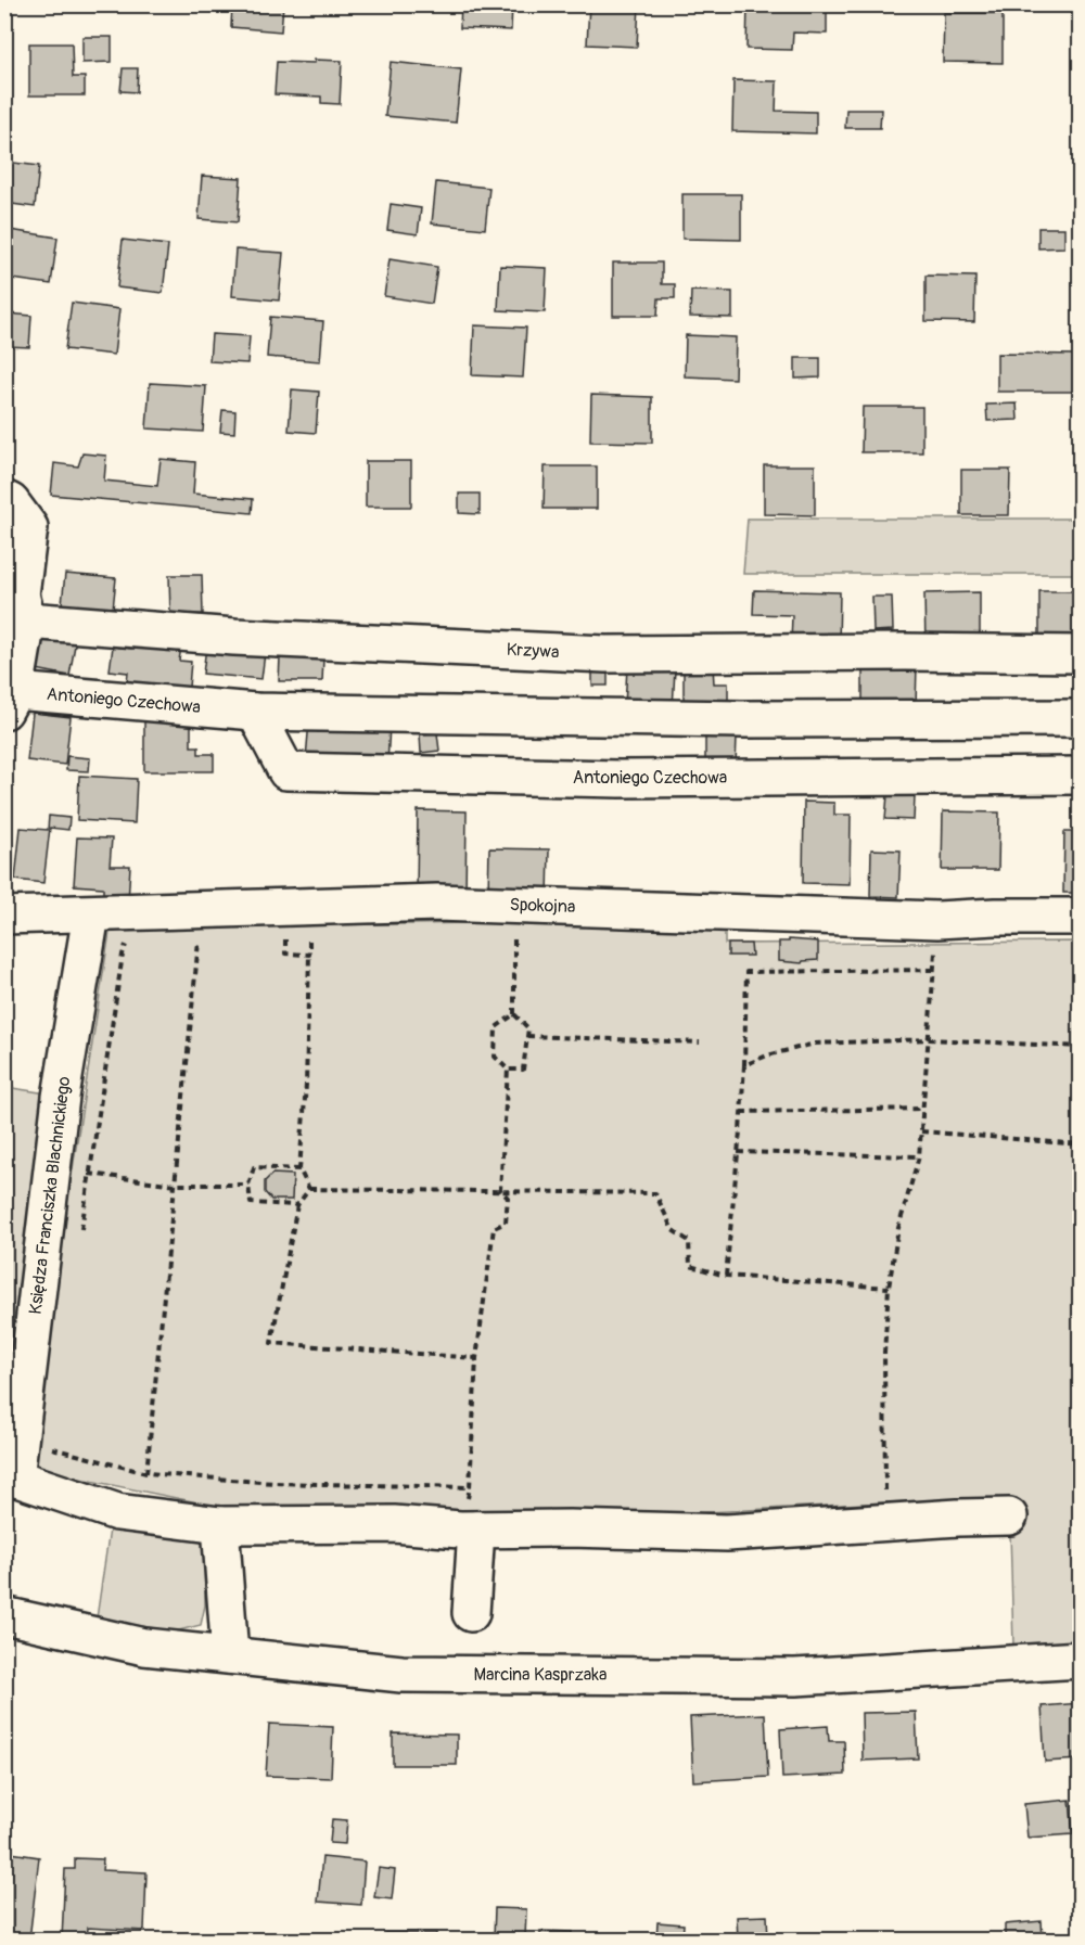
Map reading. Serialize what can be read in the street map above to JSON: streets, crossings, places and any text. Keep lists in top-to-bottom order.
{
  "streets": {
    "street": [
      "Krzywa",
      "Antoniego Czechowa",
      "Spokojna",
      "Księdza Franciszka Blachnickiego",
      "Marcina Kasprzaka"
    ]
  },
  "crossings": [
    ["Spokojna", "Księdza Franciszka Blachnickiego"]
  ]
}
